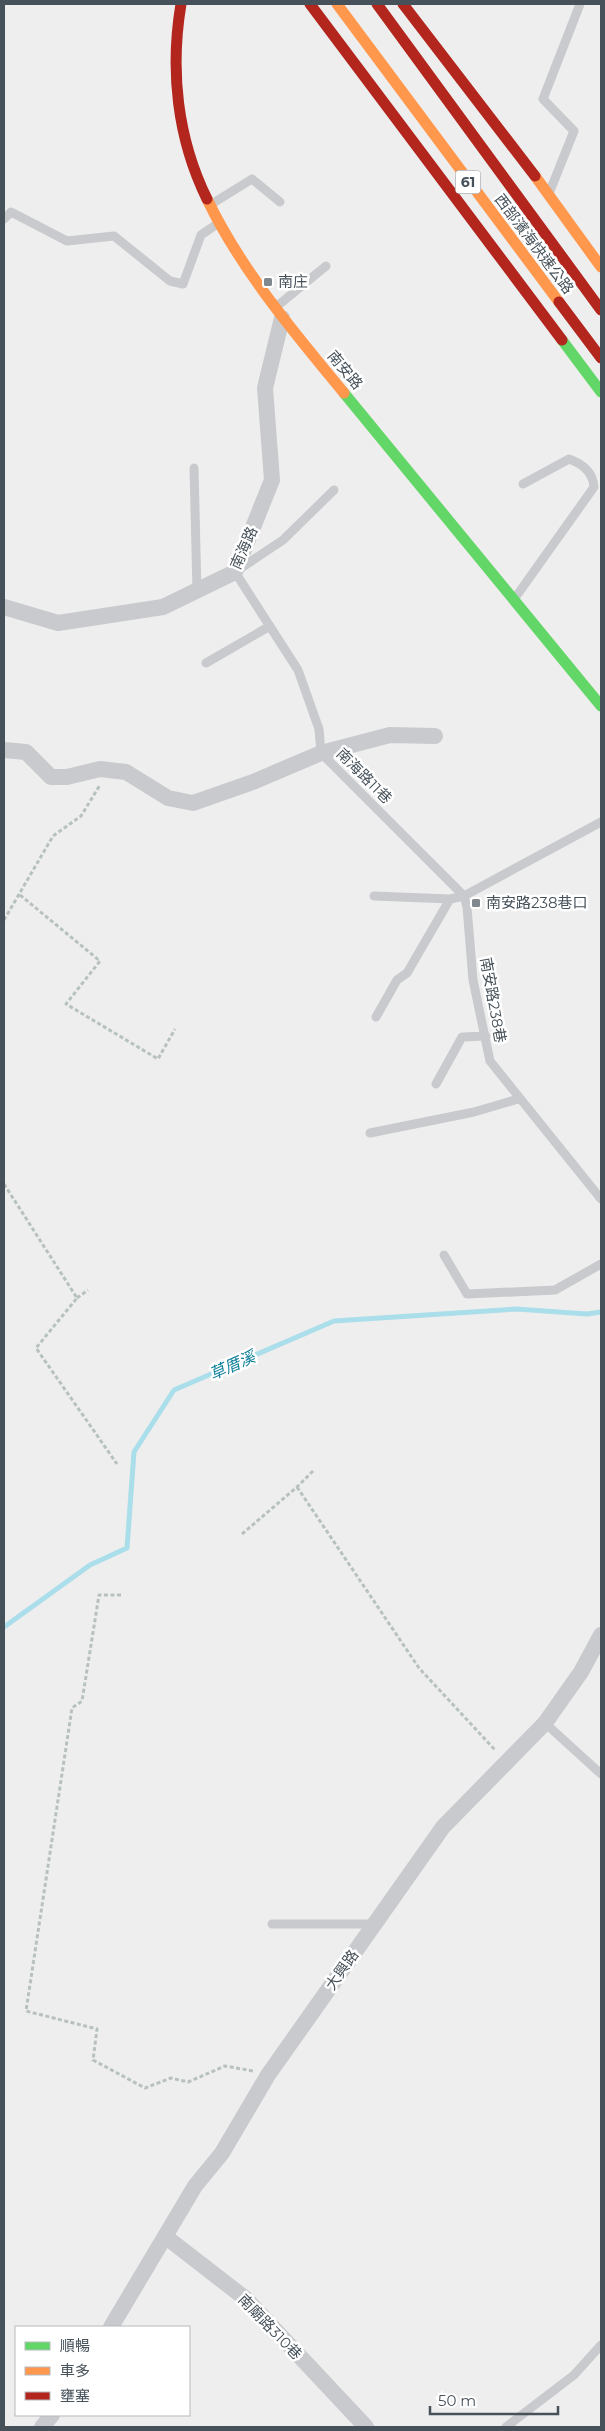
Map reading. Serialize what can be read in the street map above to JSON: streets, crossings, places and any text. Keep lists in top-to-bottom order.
{
  "streets": {
    "main road": ["61", "西部濱海快速公路", "南安路"],
    "street": ["南海路", "大興路", "南廟路310巷"],
    "lane": ["南海路11巷", "南安路238巷"]
  },
  "crossings": [
    ["南安路", "南海路"],
    ["南海路", "南海路11巷"],
    ["南海路11巷", "南安路238巷"],
    ["大興路", "南廟路310巷"]
  ],
  "water": ["草厝溪"],
  "places": {
    "transit": ["南庄", "南安路238巷口"]
  },
  "legend": ["順暢", "車多", "壅塞"],
  "scale_bar": "50 m"
}
